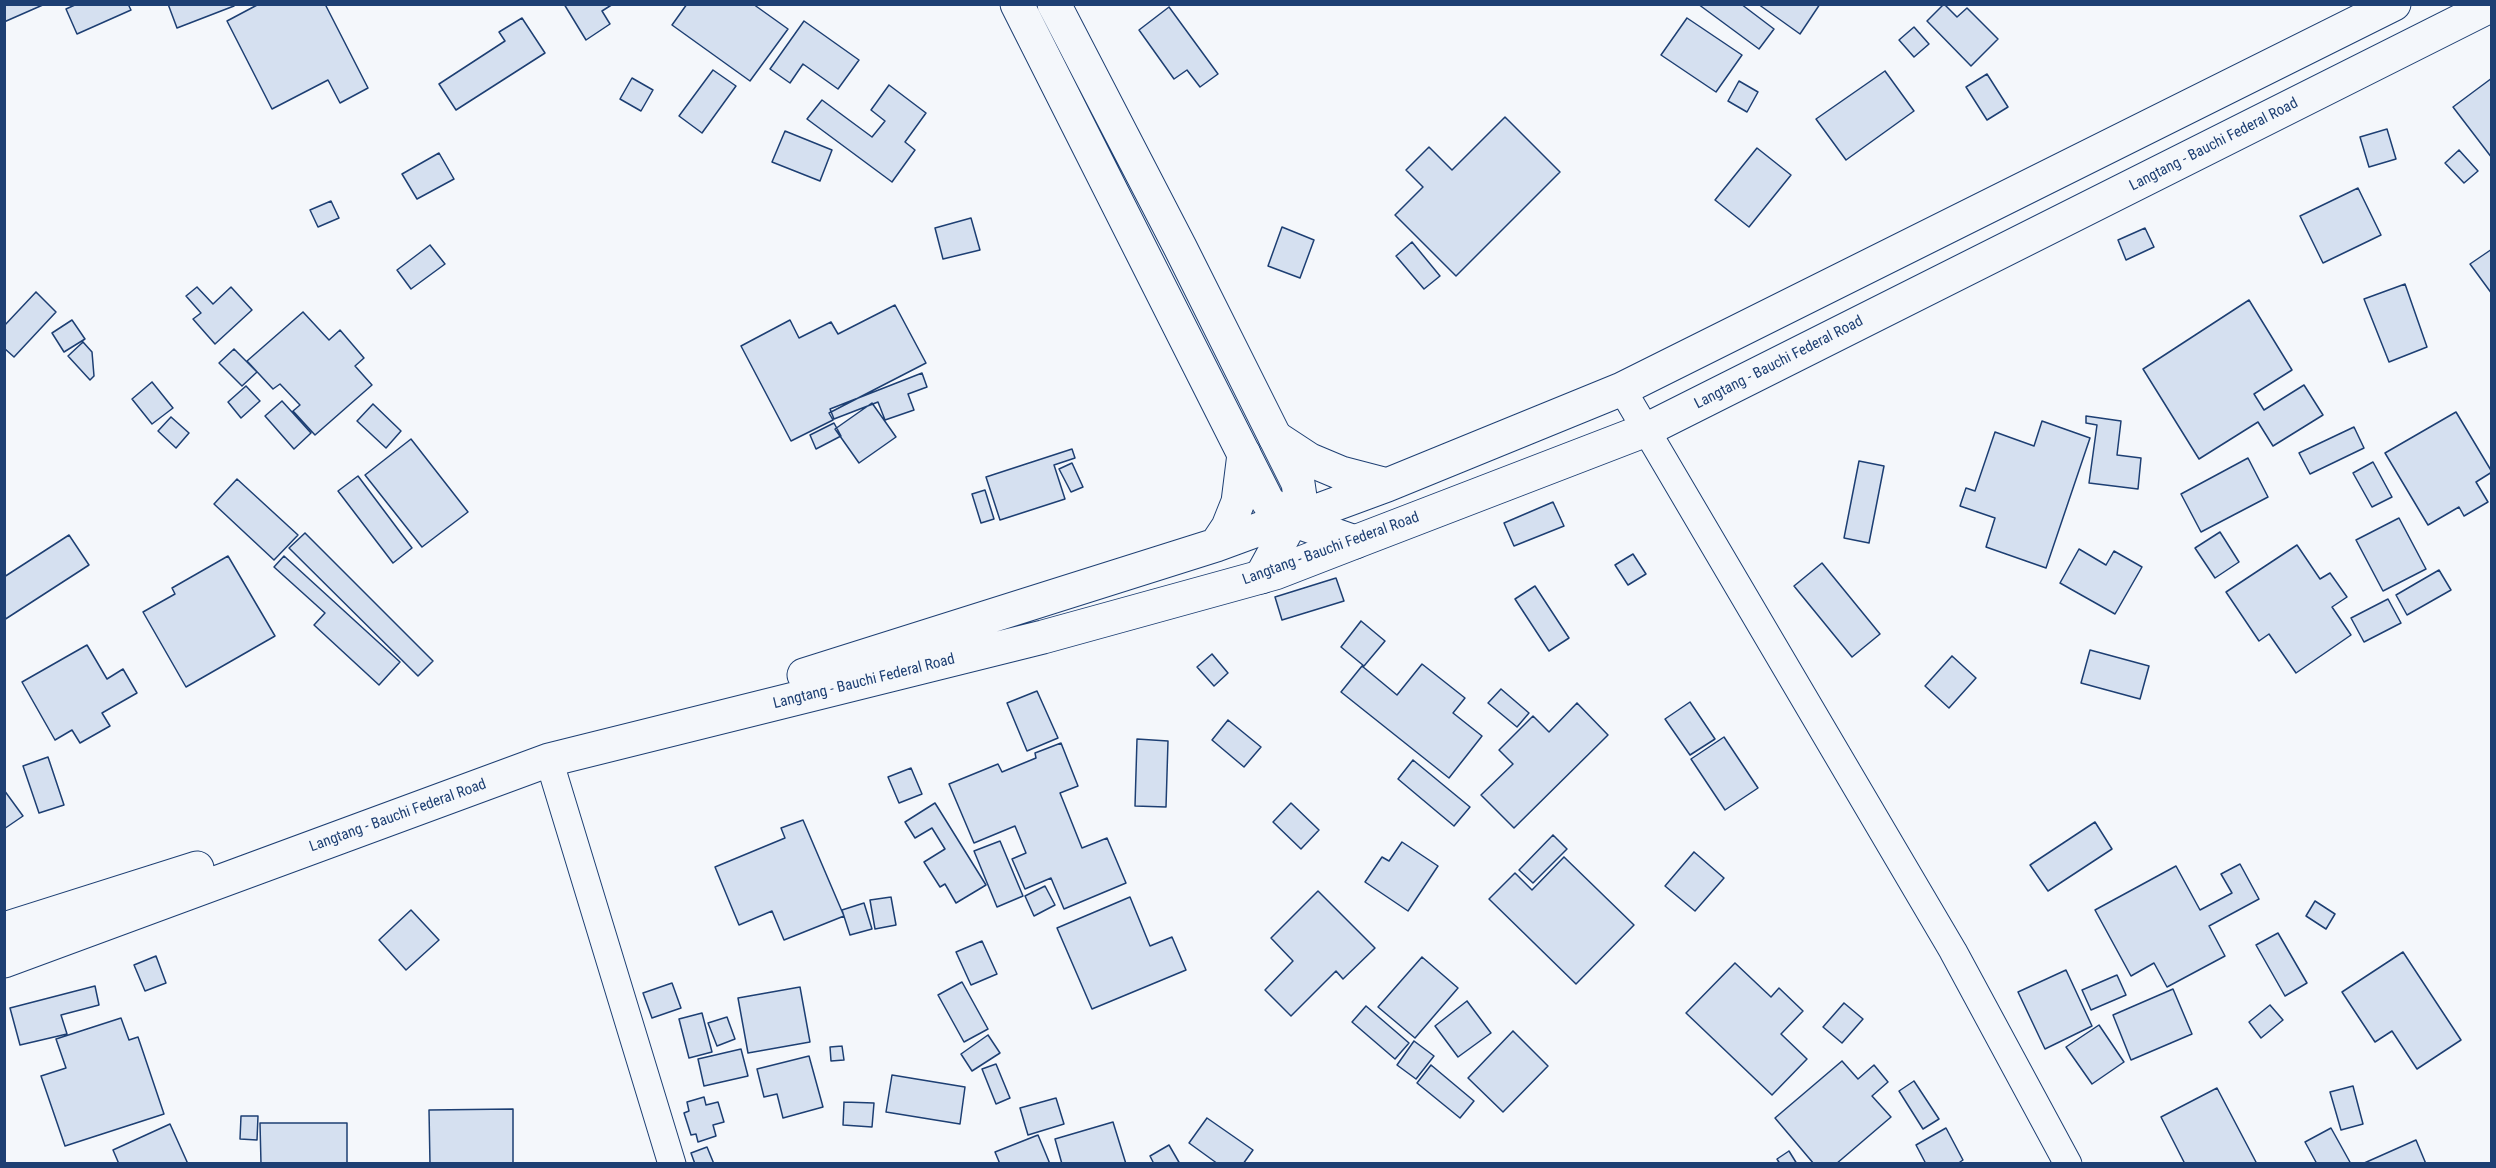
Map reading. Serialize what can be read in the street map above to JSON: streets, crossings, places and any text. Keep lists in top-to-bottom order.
{
  "streets": {
    "main road": ["Langtang - Bauchi Federal Road"]
  }
}
